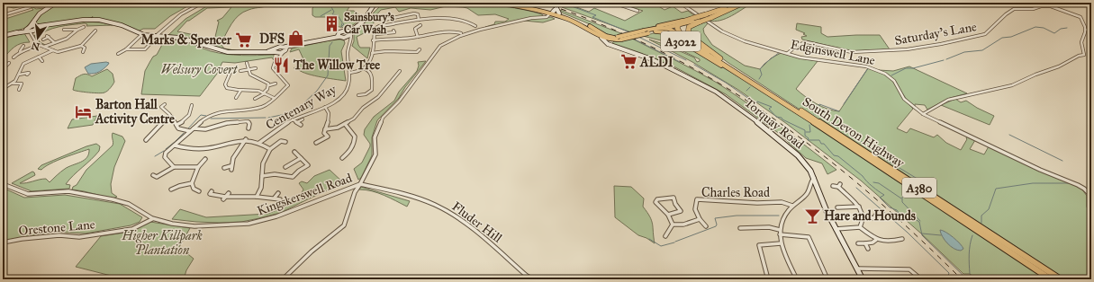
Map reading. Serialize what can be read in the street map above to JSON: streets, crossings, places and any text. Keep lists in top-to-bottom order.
{
  "streets": {
    "highway": ["South Devon Highway", "A380"],
    "main road": ["A3022"],
    "street": [
      "Saturday's Lane",
      "Edginswell Lane",
      "Centenary Way",
      "Torquay Road",
      "Charles Road",
      "Kingskerswell Road",
      "Fluder Hill",
      "Orestone Lane"
    ]
  },
  "crossings": [
    ["Saturday's Lane", "Edginswell Lane"],
    ["A3022", "Torquay Road"],
    ["A3022", "South Devon Highway"],
    ["A3022", "A380"],
    ["A3022", "Kingskerswell Road"],
    ["South Devon Highway", "A380"],
    ["Kingskerswell Road", "Fluder Hill"],
    ["Kingskerswell Road", "Orestone Lane"]
  ],
  "parks": ["Welsury Covert", "Higher Killpark Plantation"],
  "places": {
    "building": ["Sainsbury's Car Wash"],
    "shop": ["DFS"],
    "supermarket": ["Marks & Spencer", "ALDI"],
    "restaurant": ["The Willow Tree"],
    "hotel": ["Barton Hall Activity Centre"],
    "bar": ["Hare and Hounds"]
  },
  "north": "bottom"
}
